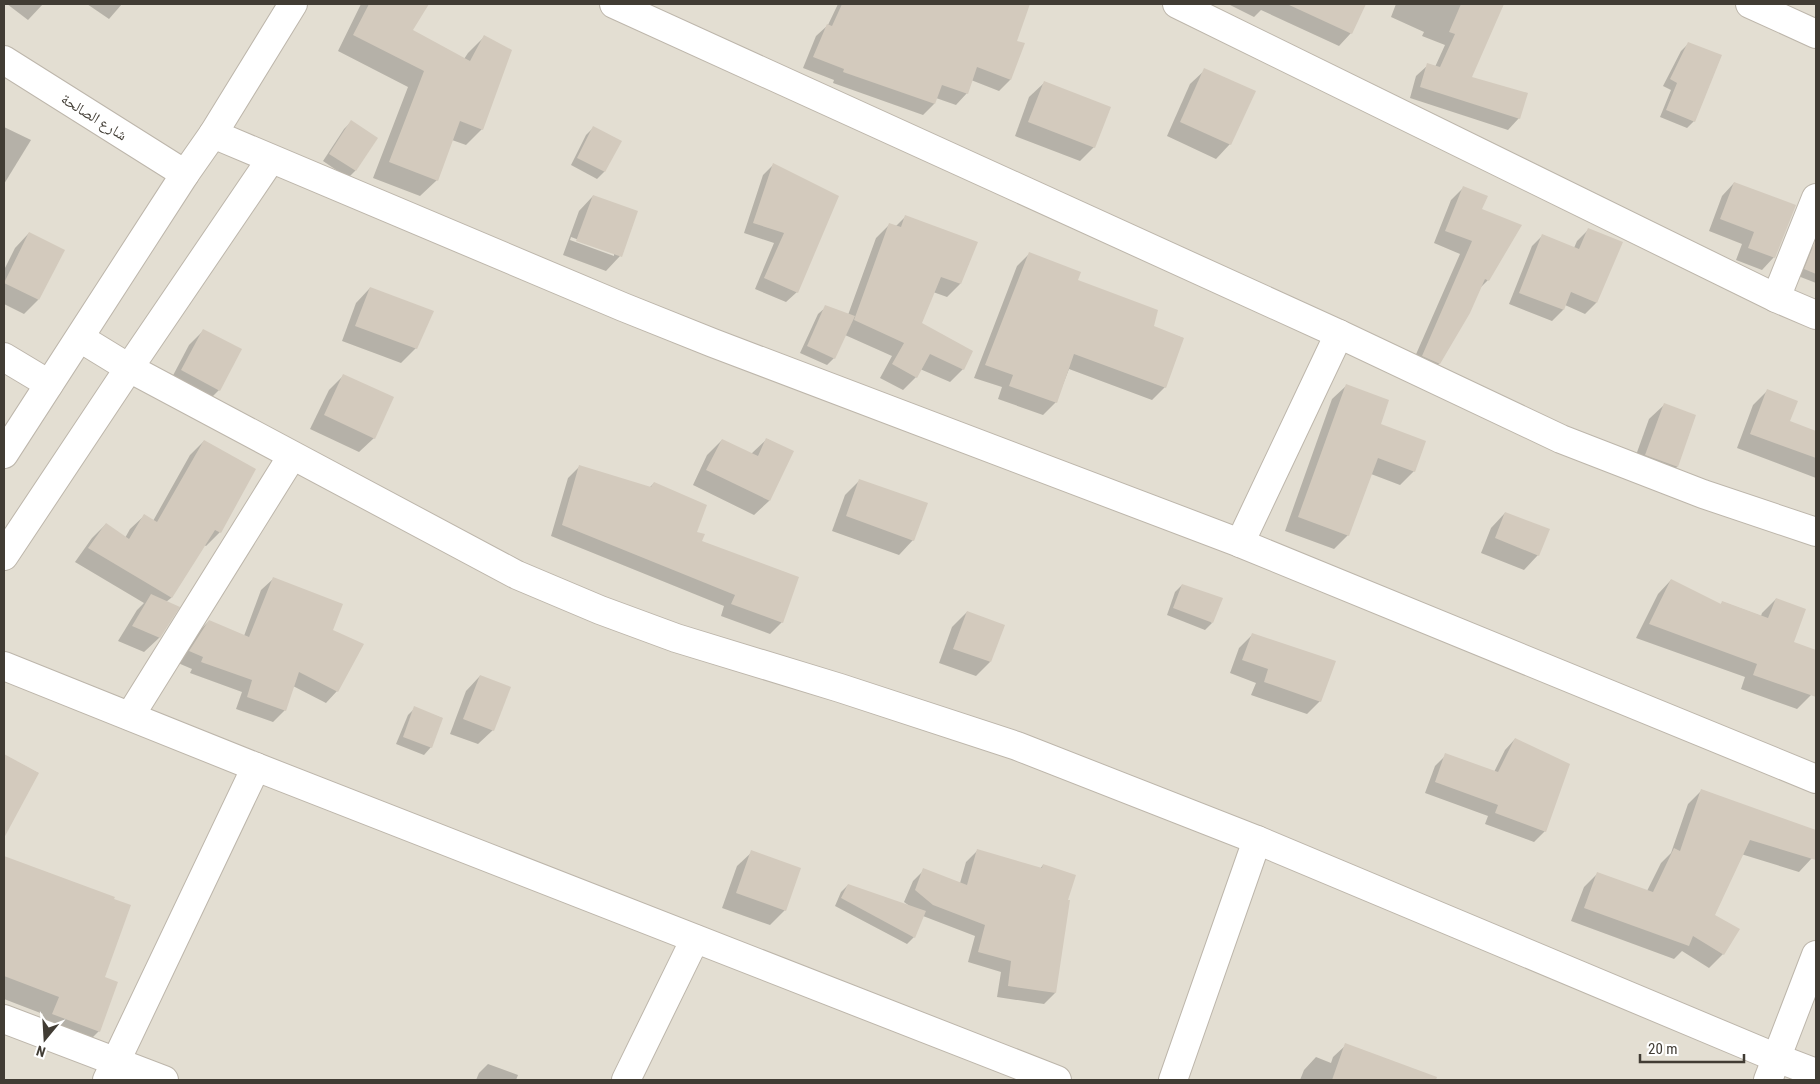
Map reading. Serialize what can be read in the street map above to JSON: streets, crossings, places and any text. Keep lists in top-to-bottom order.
{
  "streets": {
    "street": ["شارع الصالحة"]
  },
  "scale_bar": "20 m",
  "north": "bottom"
}
